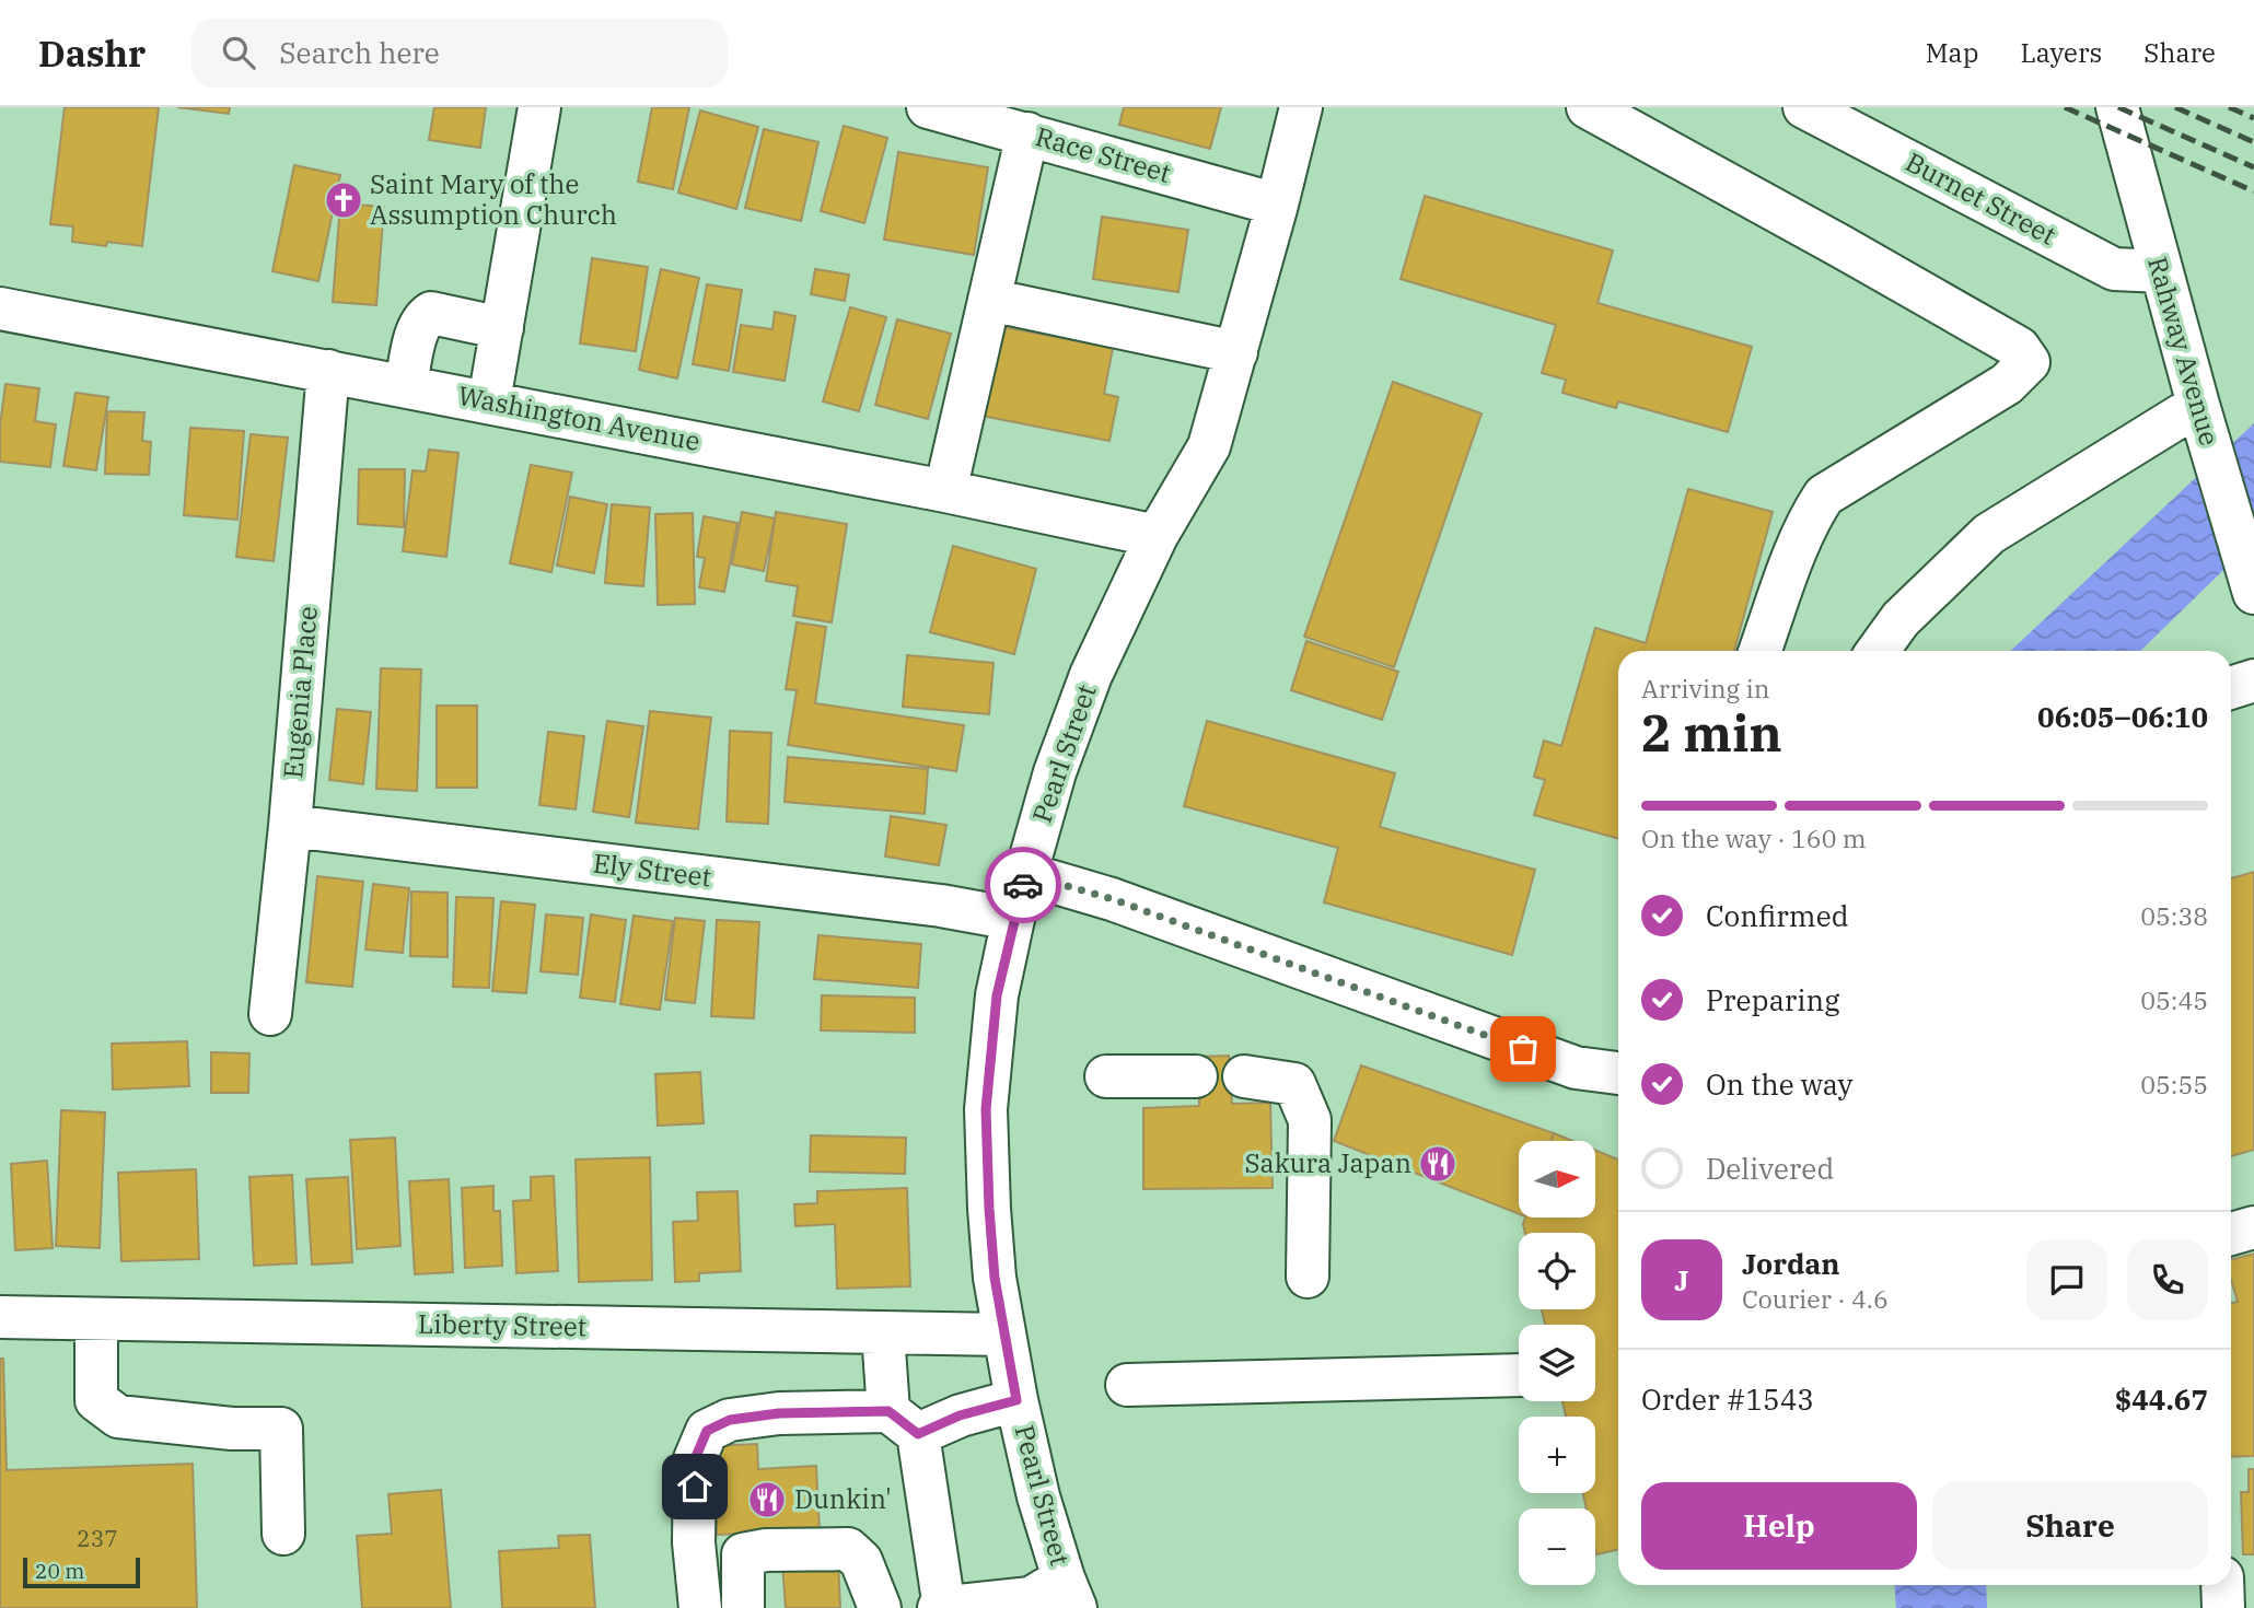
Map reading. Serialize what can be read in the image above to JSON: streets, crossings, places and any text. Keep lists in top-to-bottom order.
{
  "streets": {
    "street": [
      "Race Street",
      "Burnet Street",
      "Rahway Avenue",
      "Washington Avenue",
      "Eugenia Place",
      "Pearl Street",
      "Ely Street",
      "Liberty Street"
    ]
  },
  "crossings": [
    ["Race Street", "Pearl Street"],
    ["Burnet Street", "Rahway Avenue"],
    ["Washington Avenue", "Eugenia Place"],
    ["Washington Avenue", "Pearl Street"],
    ["Eugenia Place", "Ely Street"],
    ["Pearl Street", "Ely Street"],
    ["Pearl Street", "Liberty Street"]
  ],
  "places": {
    "church": ["Saint Mary of the Assumption Church"],
    "restaurant": ["Sakura Japan", "Dunkin'"]
  },
  "house_numbers": ["237"],
  "scale_bar": "20 m",
  "north": "right",
  "page": {
    "header": "Dashr",
    "search": "Search here",
    "nav": ["Map", "Layers", "Share"],
    "heading": ["2 min", "Arriving in", "06:05–06:10"],
    "panel": [
      "Jordan",
      "Courier · 4.6",
      "Order #1543",
      "$44.67"
    ],
    "bar": "On the way · 160 m",
    "list": [
      ["Confirmed", "05:38"],
      ["Preparing", "05:45"],
      ["On the way", "05:55"],
      "Delivered"
    ],
    "map_buttons": ["+", "−"],
    "round": "J",
    "buttons": ["Help", "Share"],
    "scale": "20 m"
  }
}
